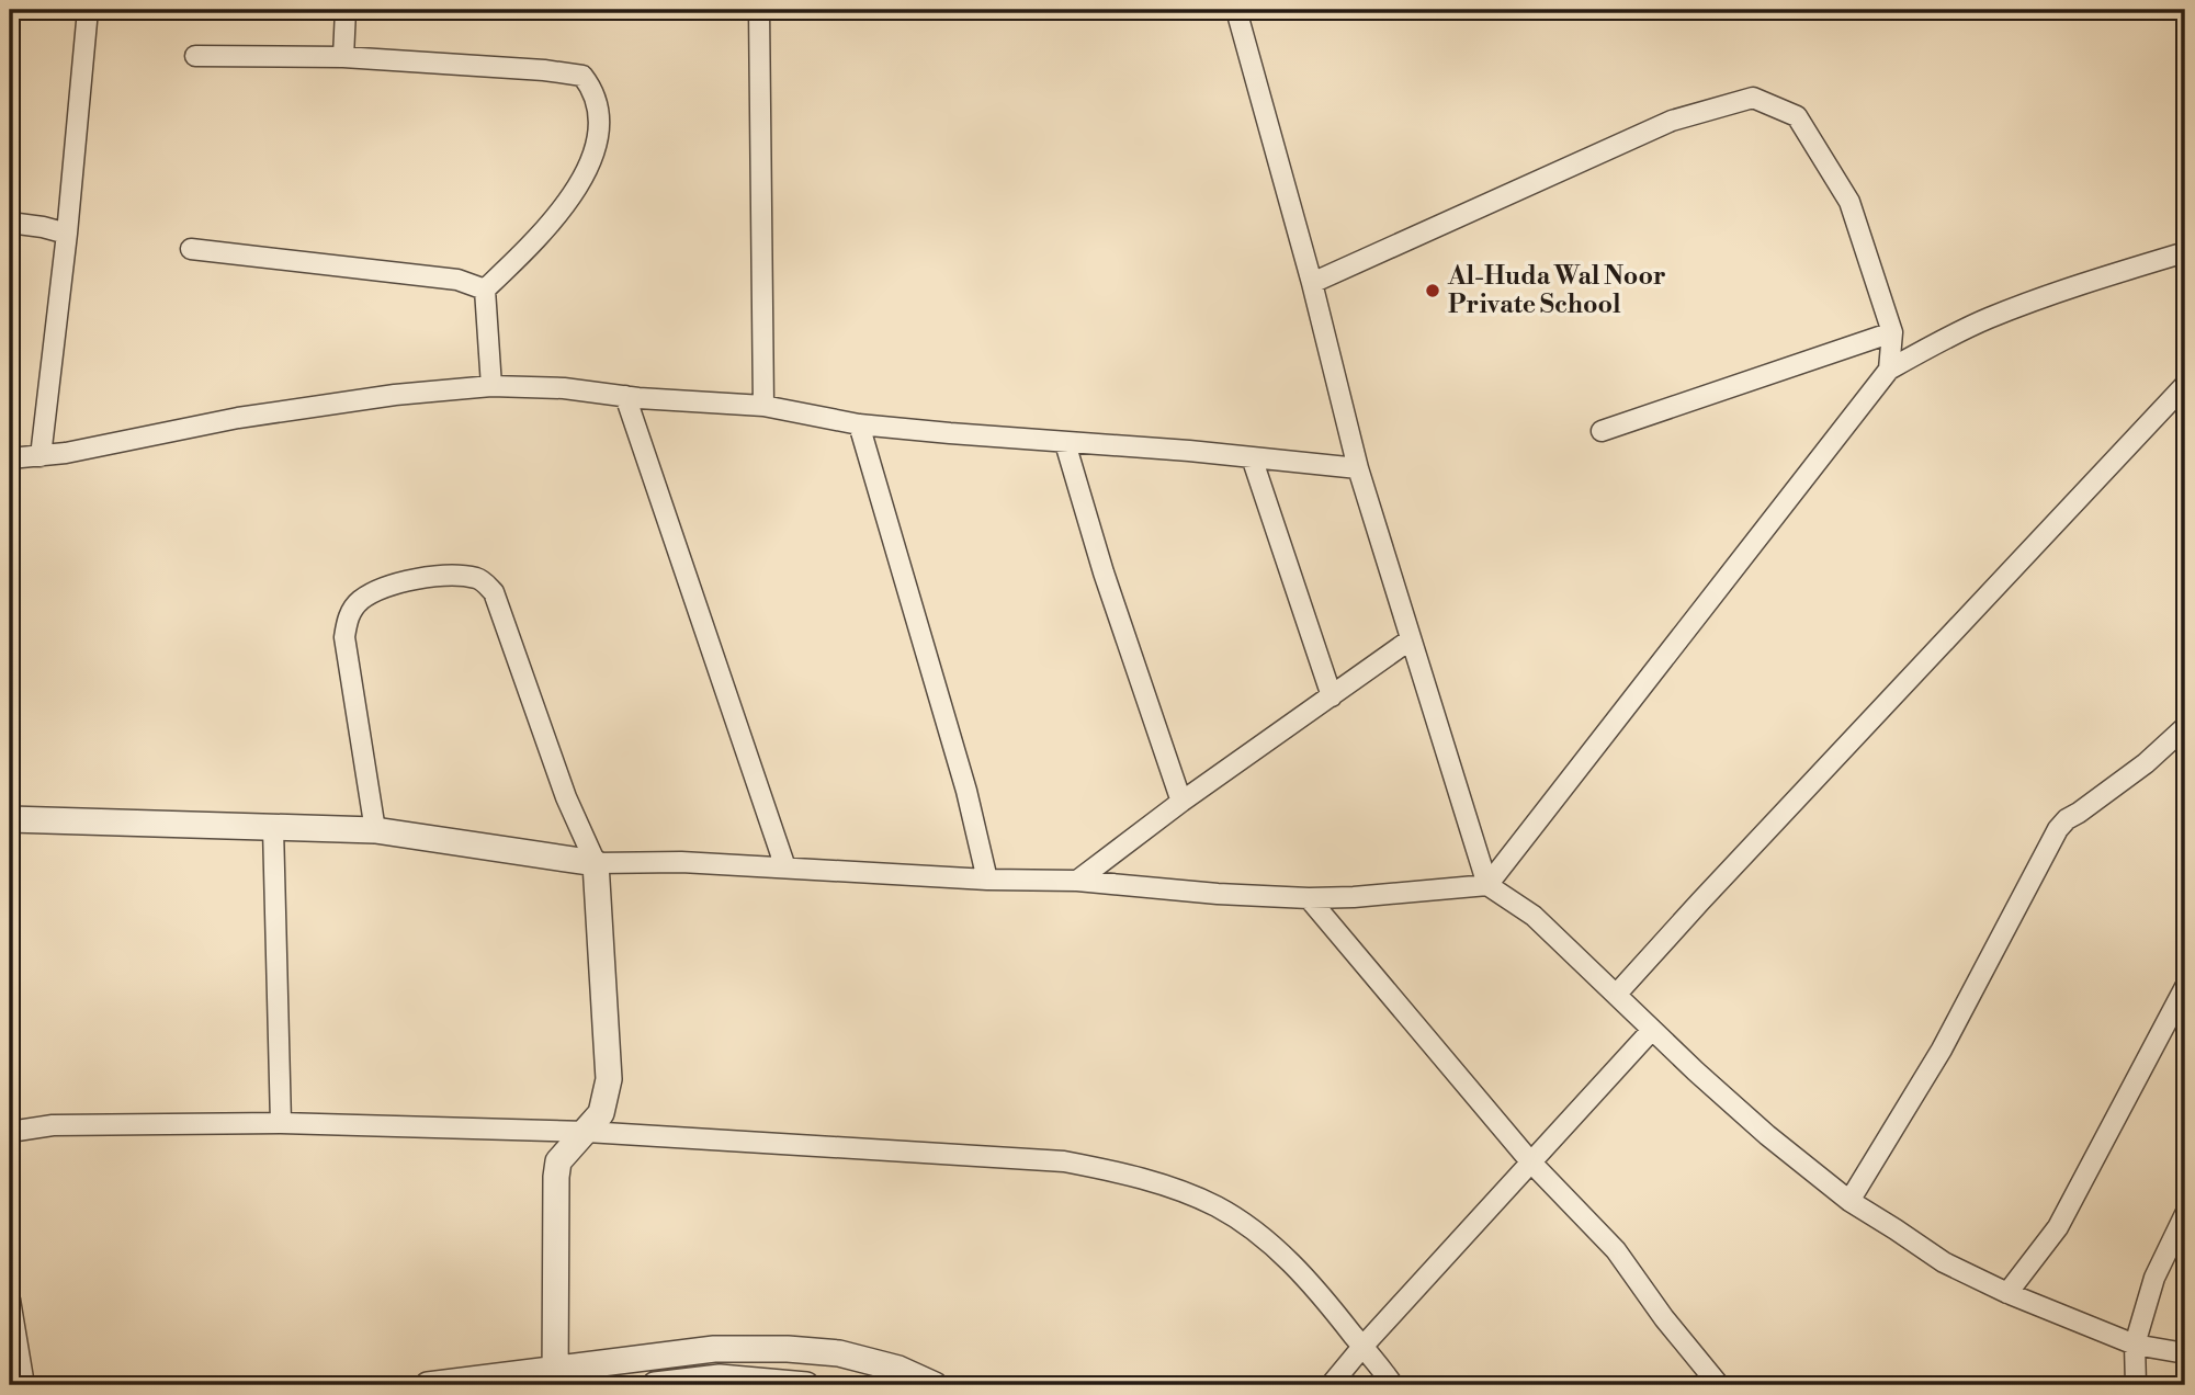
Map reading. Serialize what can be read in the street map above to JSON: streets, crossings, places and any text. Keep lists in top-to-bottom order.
{
  "places": ["Al-Huda Wal Noor Private School"]
}
